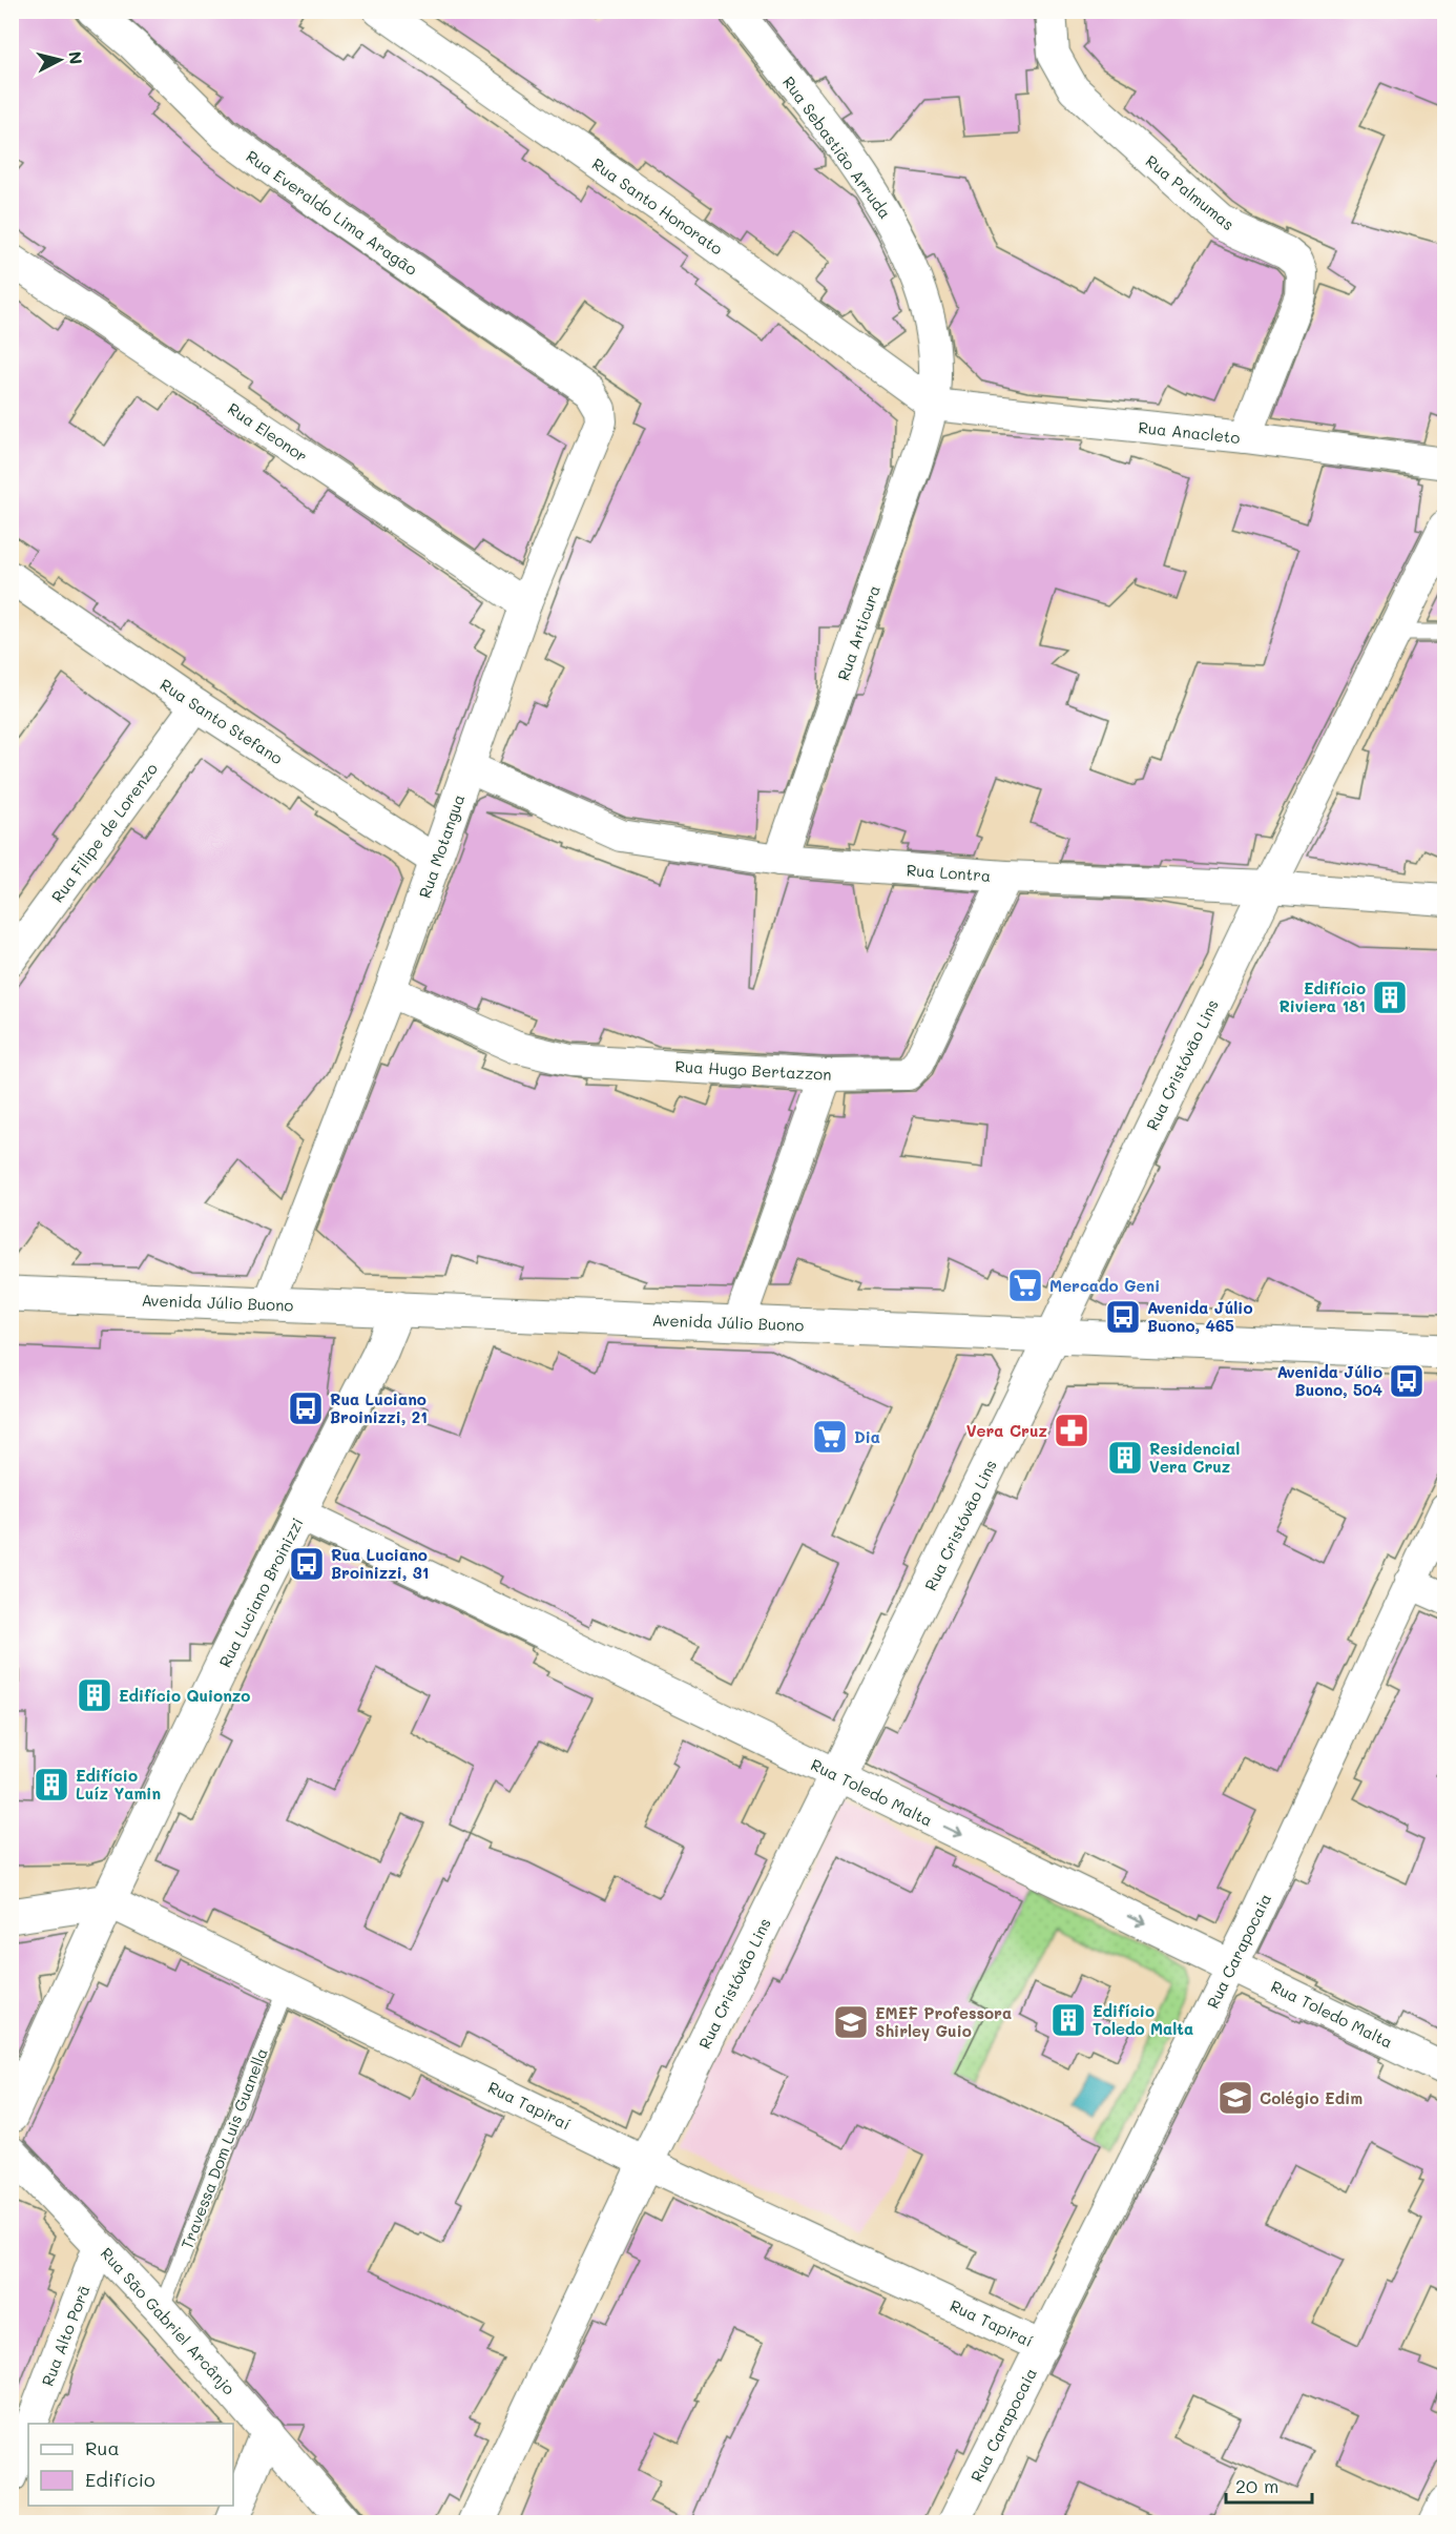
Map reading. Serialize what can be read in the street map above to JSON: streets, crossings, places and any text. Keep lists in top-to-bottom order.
{
  "streets": {
    "street": [
      "Rua Sebastião Arruda",
      "Rua Palmumas",
      "Rua Santo Honorato",
      "Rua Everaldo Lima Aragão",
      "Rua Eleonor",
      "Rua Anacleto",
      "Rua Articura",
      "Rua Santo Stefano",
      "Rua Filipe de Lorenzo",
      "Rua Motangua",
      "Rua Lontra",
      "Rua Cristóvão Lins",
      "Rua Hugo Bertazzon",
      "Avenida Júlio Buono",
      "Rua Luciano Broinizzi",
      "Rua Toledo Malta",
      "Rua Carapocaia",
      "Rua Tapiraí",
      "Rua São Gabriel Arcânjo",
      "Rua Alto Porã"
    ],
    "lane": ["Travessa Dom Luis Guanella"]
  },
  "crossings": [
    ["Rua Sebastião Arruda", "Rua Santo Honorato"],
    ["Rua Sebastião Arruda", "Rua Anacleto"],
    ["Rua Sebastião Arruda", "Rua Articura"],
    ["Rua Palmumas", "Rua Anacleto"],
    ["Rua Santo Honorato", "Rua Anacleto"],
    ["Rua Santo Honorato", "Rua Articura"],
    ["Rua Everaldo Lima Aragão", "Rua Motangua"],
    ["Rua Eleonor", "Rua Motangua"],
    ["Rua Anacleto", "Rua Articura"],
    ["Rua Articura", "Rua Lontra"],
    ["Rua Santo Stefano", "Rua Filipe de Lorenzo"],
    ["Rua Santo Stefano", "Rua Motangua"],
    ["Rua Motangua", "Rua Lontra"],
    ["Rua Motangua", "Rua Hugo Bertazzon"],
    ["Rua Motangua", "Avenida Júlio Buono"],
    ["Rua Lontra", "Rua Cristóvão Lins"],
    ["Rua Lontra", "Rua Hugo Bertazzon"],
    ["Rua Cristóvão Lins", "Avenida Júlio Buono"],
    ["Rua Cristóvão Lins", "Rua Toledo Malta"],
    ["Rua Cristóvão Lins", "Rua Tapiraí"],
    ["Avenida Júlio Buono", "Rua Luciano Broinizzi"],
    ["Rua Luciano Broinizzi", "Rua Toledo Malta"],
    ["Rua Luciano Broinizzi", "Rua Tapiraí"],
    ["Rua Toledo Malta", "Rua Carapocaia"],
    ["Rua Carapocaia", "Rua Tapiraí"],
    ["Rua Tapiraí", "Travessa Dom Luis Guanella"],
    ["Travessa Dom Luis Guanella", "Rua São Gabriel Arcânjo"],
    ["Rua São Gabriel Arcânjo", "Rua Alto Porã"]
  ],
  "places": {
    "building": [
      "Edifício Riviera 181",
      "Residencial Vera Cruz",
      "Edifício Quionzo",
      "Edifício Luíz Yamin",
      "Edifício Toledo Malta"
    ],
    "supermarket": ["Mercado Geni", "Dia"],
    "bus stop": [
      "Avenida Júlio Buono, 465",
      "Avenida Júlio Buono, 504",
      "Rua Luciano Broinizzi, 21",
      "Rua Luciano Broinizzi, 31"
    ],
    "pharmacy": ["Vera Cruz"],
    "school or university": ["EMEF Professora Shirley Guio", "Colégio Edim"]
  },
  "legend": ["Rua", "Edifício"],
  "scale_bar": "20 m",
  "north": "right"
}
